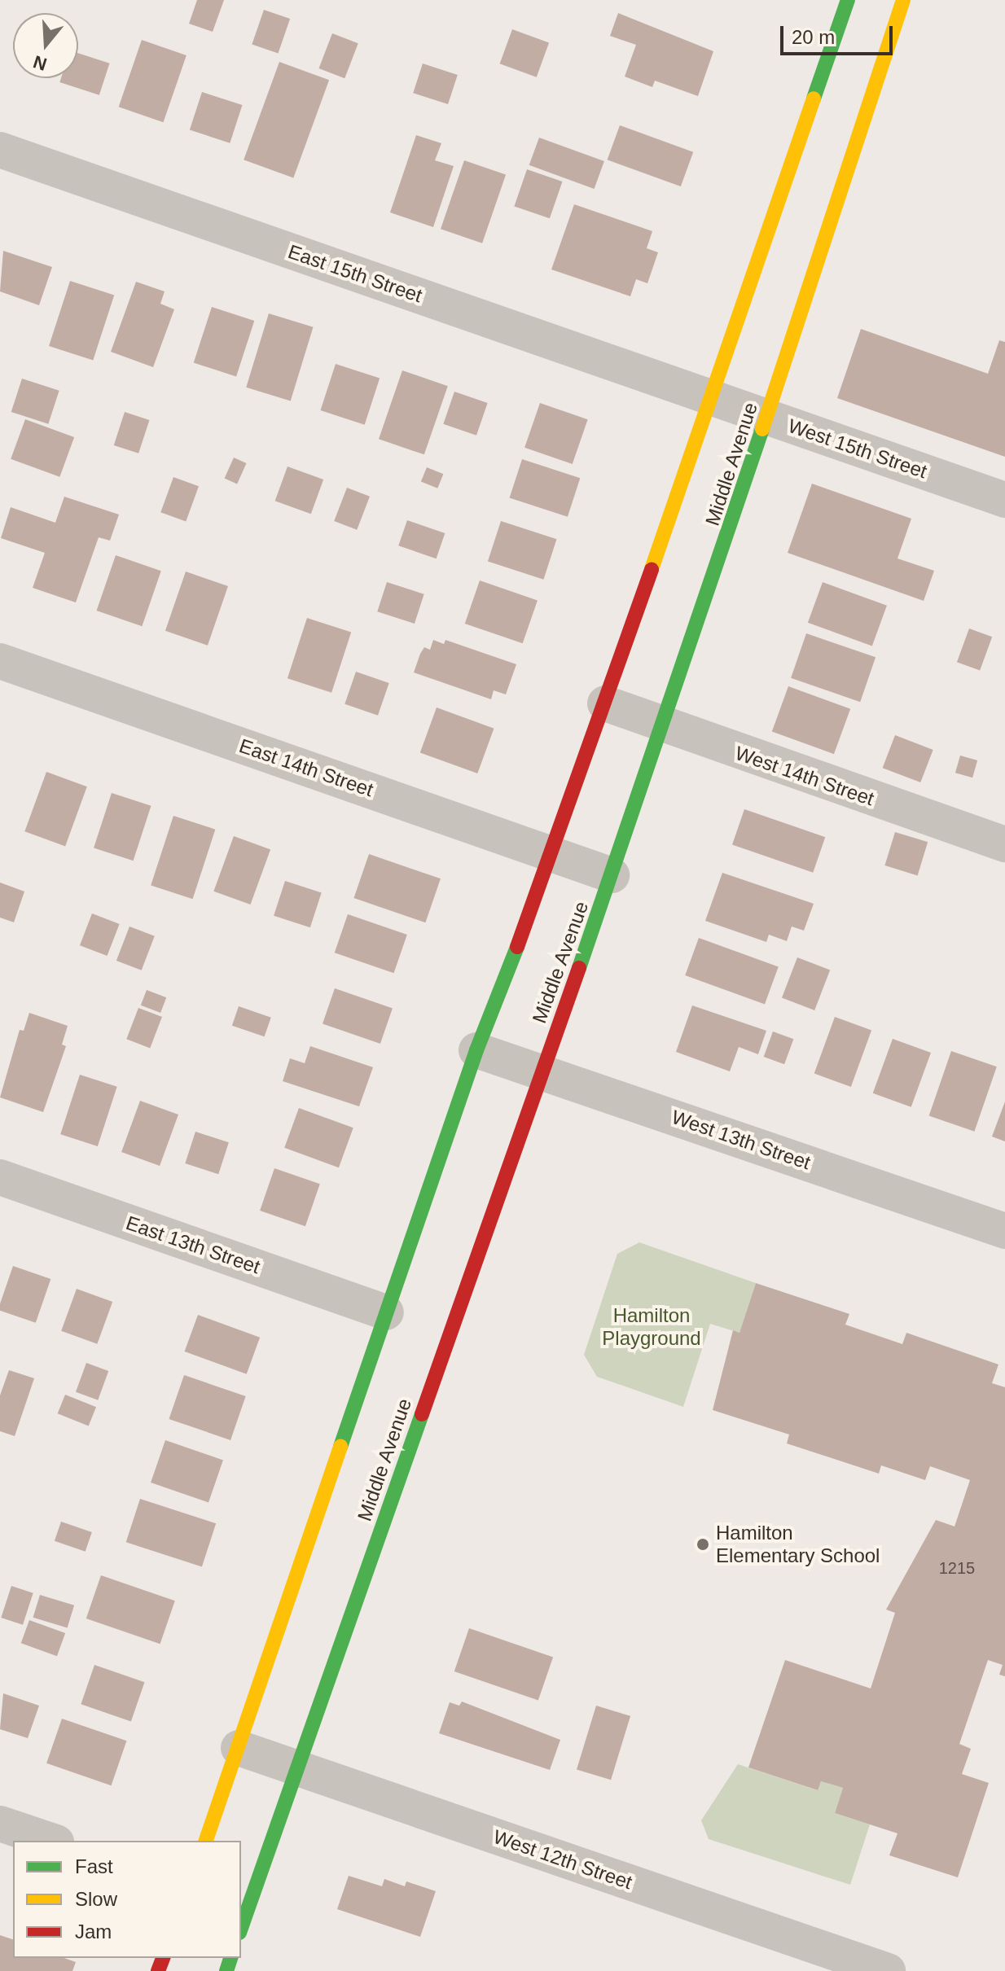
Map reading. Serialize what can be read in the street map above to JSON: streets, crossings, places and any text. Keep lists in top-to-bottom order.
{
  "streets": {
    "main road": ["Middle Avenue"],
    "street": [
      "East 15th Street",
      "West 15th Street",
      "East 14th Street",
      "West 14th Street",
      "West 13th Street",
      "East 13th Street",
      "West 12th Street"
    ]
  },
  "crossings": [
    ["East 15th Street", "West 15th Street"],
    ["East 15th Street", "Middle Avenue"],
    ["West 15th Street", "Middle Avenue"],
    ["Middle Avenue", "East 14th Street"],
    ["Middle Avenue", "West 14th Street"],
    ["Middle Avenue", "West 13th Street"],
    ["Middle Avenue", "East 13th Street"],
    ["Middle Avenue", "West 12th Street"]
  ],
  "parks": ["Hamilton Playground"],
  "places": ["Hamilton Elementary School"],
  "house_numbers": ["1215"],
  "legend": ["Fast", "Slow", "Jam"],
  "scale_bar": "20 m",
  "north": "bottom"
}
